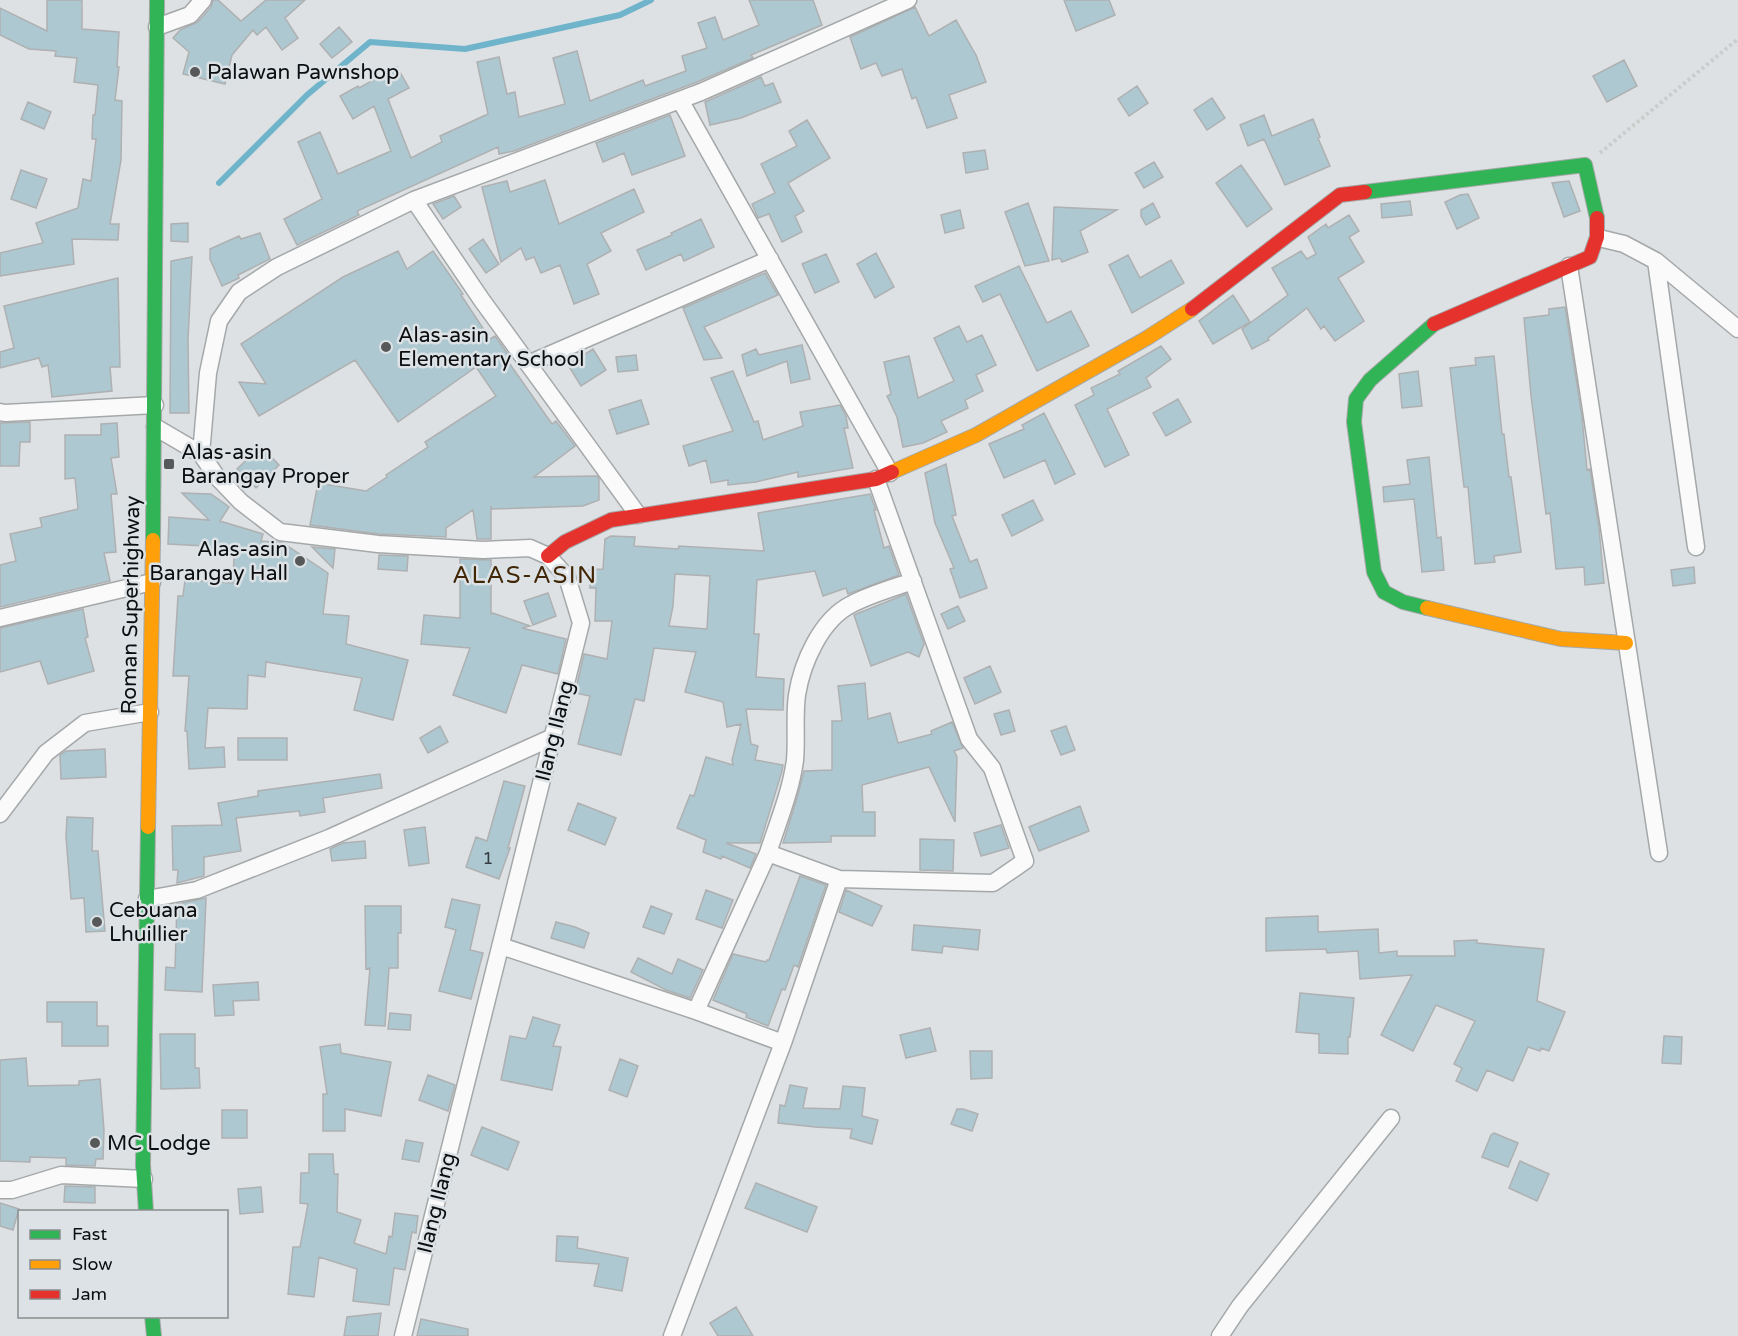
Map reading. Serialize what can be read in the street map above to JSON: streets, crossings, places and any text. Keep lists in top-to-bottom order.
{
  "streets": {
    "street": ["Roman Superhighway", "Ilang Ilang"]
  },
  "districts": ["ALAS-ASIN"],
  "places": {
    "other": [
      "Palawan Pawnshop",
      "Alas-asin Elementary School",
      "Alas-asin Barangay Hall",
      "Cebuana Lhuillier",
      "MC Lodge"
    ],
    "transit": ["Alas-asin Barangay Proper"]
  },
  "house_numbers": ["1"],
  "legend": ["Fast", "Slow", "Jam"]
}
